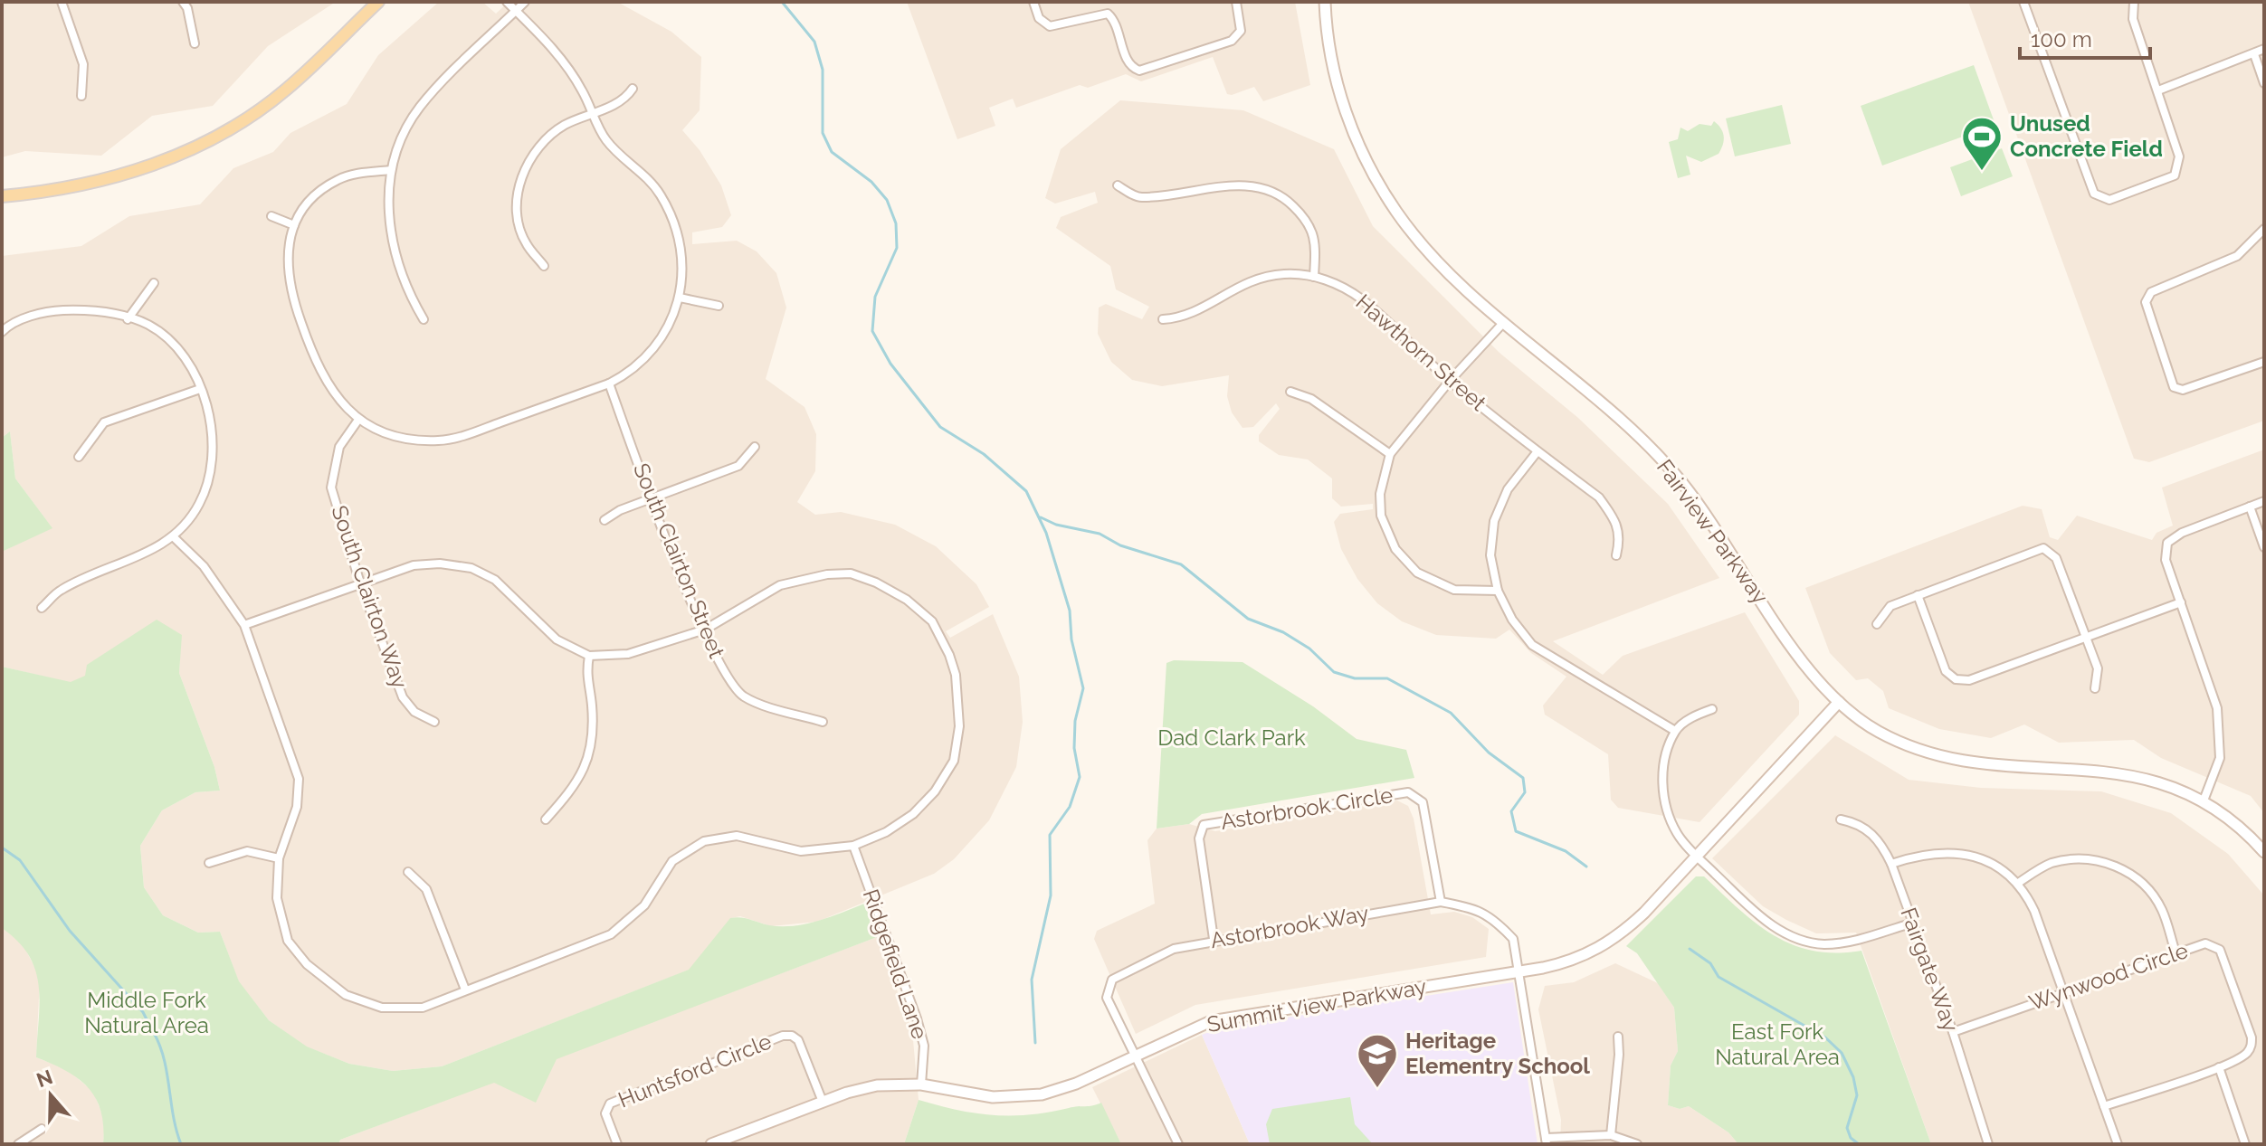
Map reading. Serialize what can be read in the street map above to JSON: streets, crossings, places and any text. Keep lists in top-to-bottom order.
{
  "streets": {
    "main road": ["Fairview Parkway", "Summit View Parkway"],
    "street": [
      "Hawthorn Street",
      "South Clairton Street",
      "South Clairton Way",
      "Astorbrook Circle",
      "Astorbrook Way",
      "Ridgefield Lane",
      "Fairgate Way",
      "Wynwood Circle",
      "Huntsford Circle"
    ]
  },
  "crossings": [
    ["Fairview Parkway", "Summit View Parkway"],
    ["Astorbrook Circle", "Astorbrook Way"],
    ["Astorbrook Way", "Summit View Parkway"],
    ["Ridgefield Lane", "Summit View Parkway"],
    ["Fairgate Way", "Wynwood Circle"],
    ["Summit View Parkway", "Huntsford Circle"]
  ],
  "parks": ["Dad Clark Park", "Middle Fork Natural Area", "East Fork Natural Area"],
  "places": {
    "sports": ["Unused Concrete Field"],
    "school or university": ["Heritage Elementry School"]
  },
  "scale_bar": "100 m",
  "north": "top"
}
